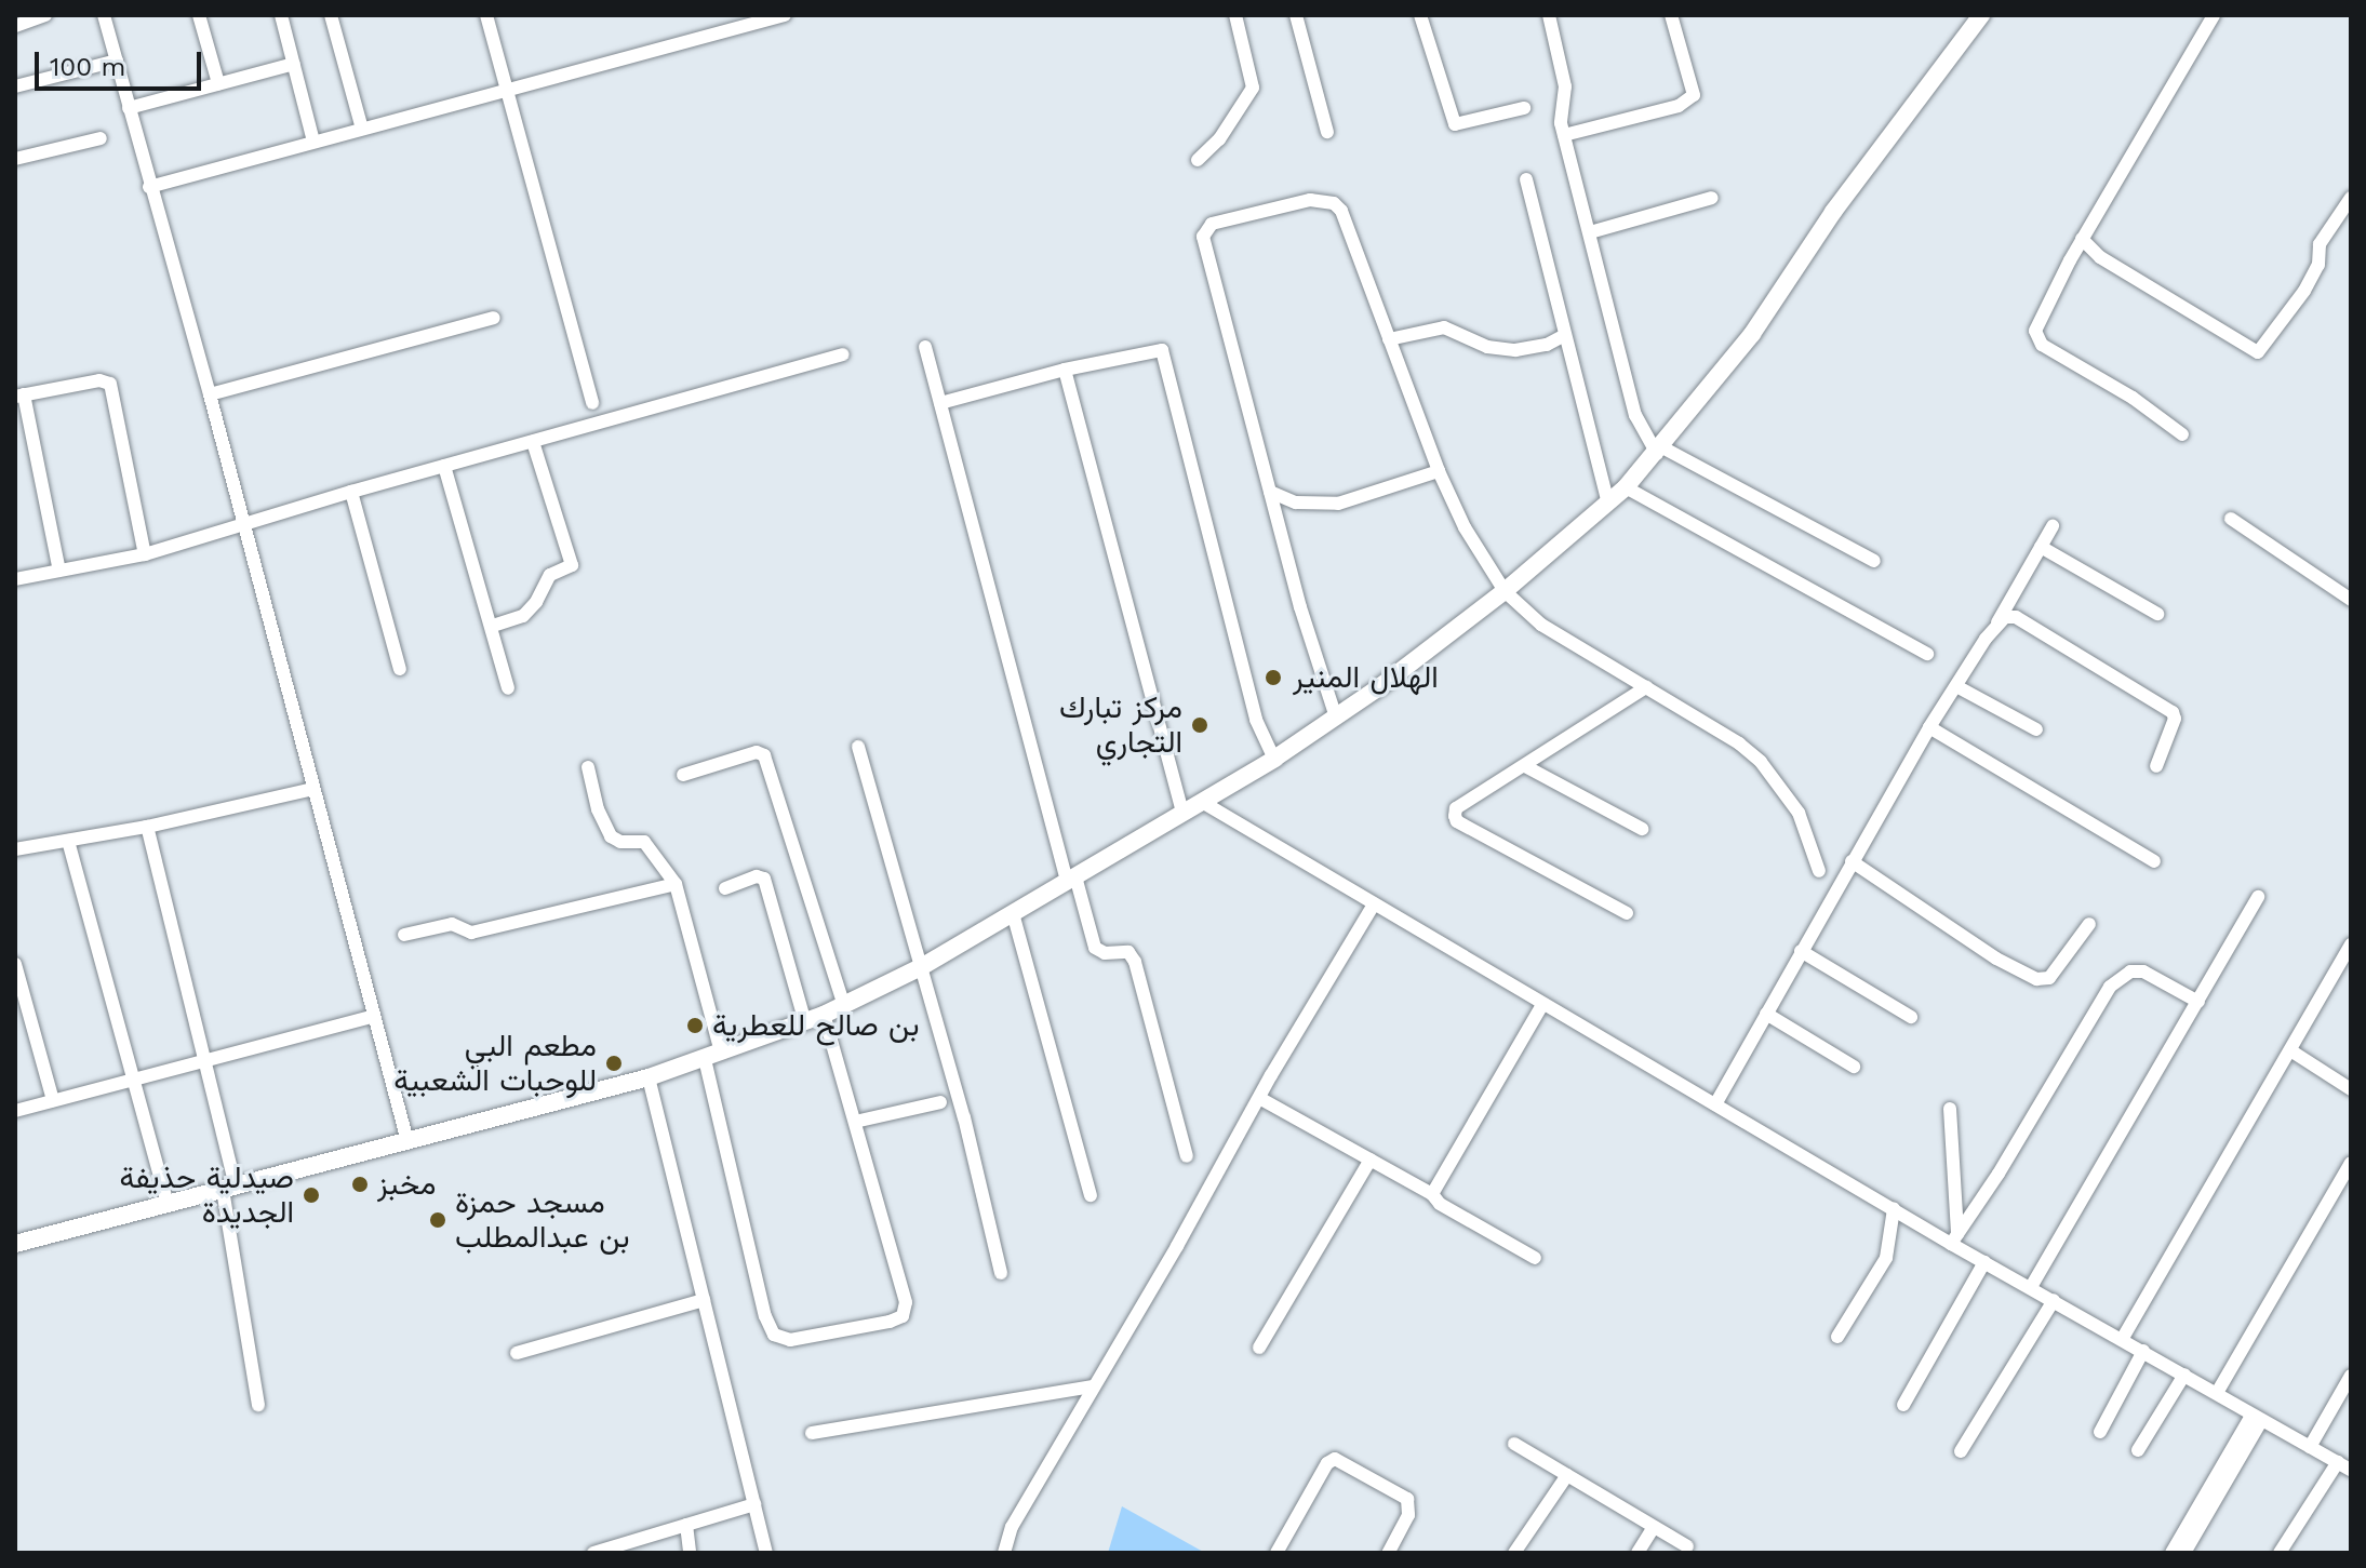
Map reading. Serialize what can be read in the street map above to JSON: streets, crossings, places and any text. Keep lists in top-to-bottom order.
{
  "places": [
    "الهلال المنير",
    "مركز تبارك التجاري",
    "بن صالح للعطرية",
    "مطعم البي للوحبات الشعبية",
    "مخبز",
    "صيدلية حذيفة الجديدة",
    "مسجد حمزة بن عبدالمطلب"
  ],
  "scale_bar": "100 m"
}
